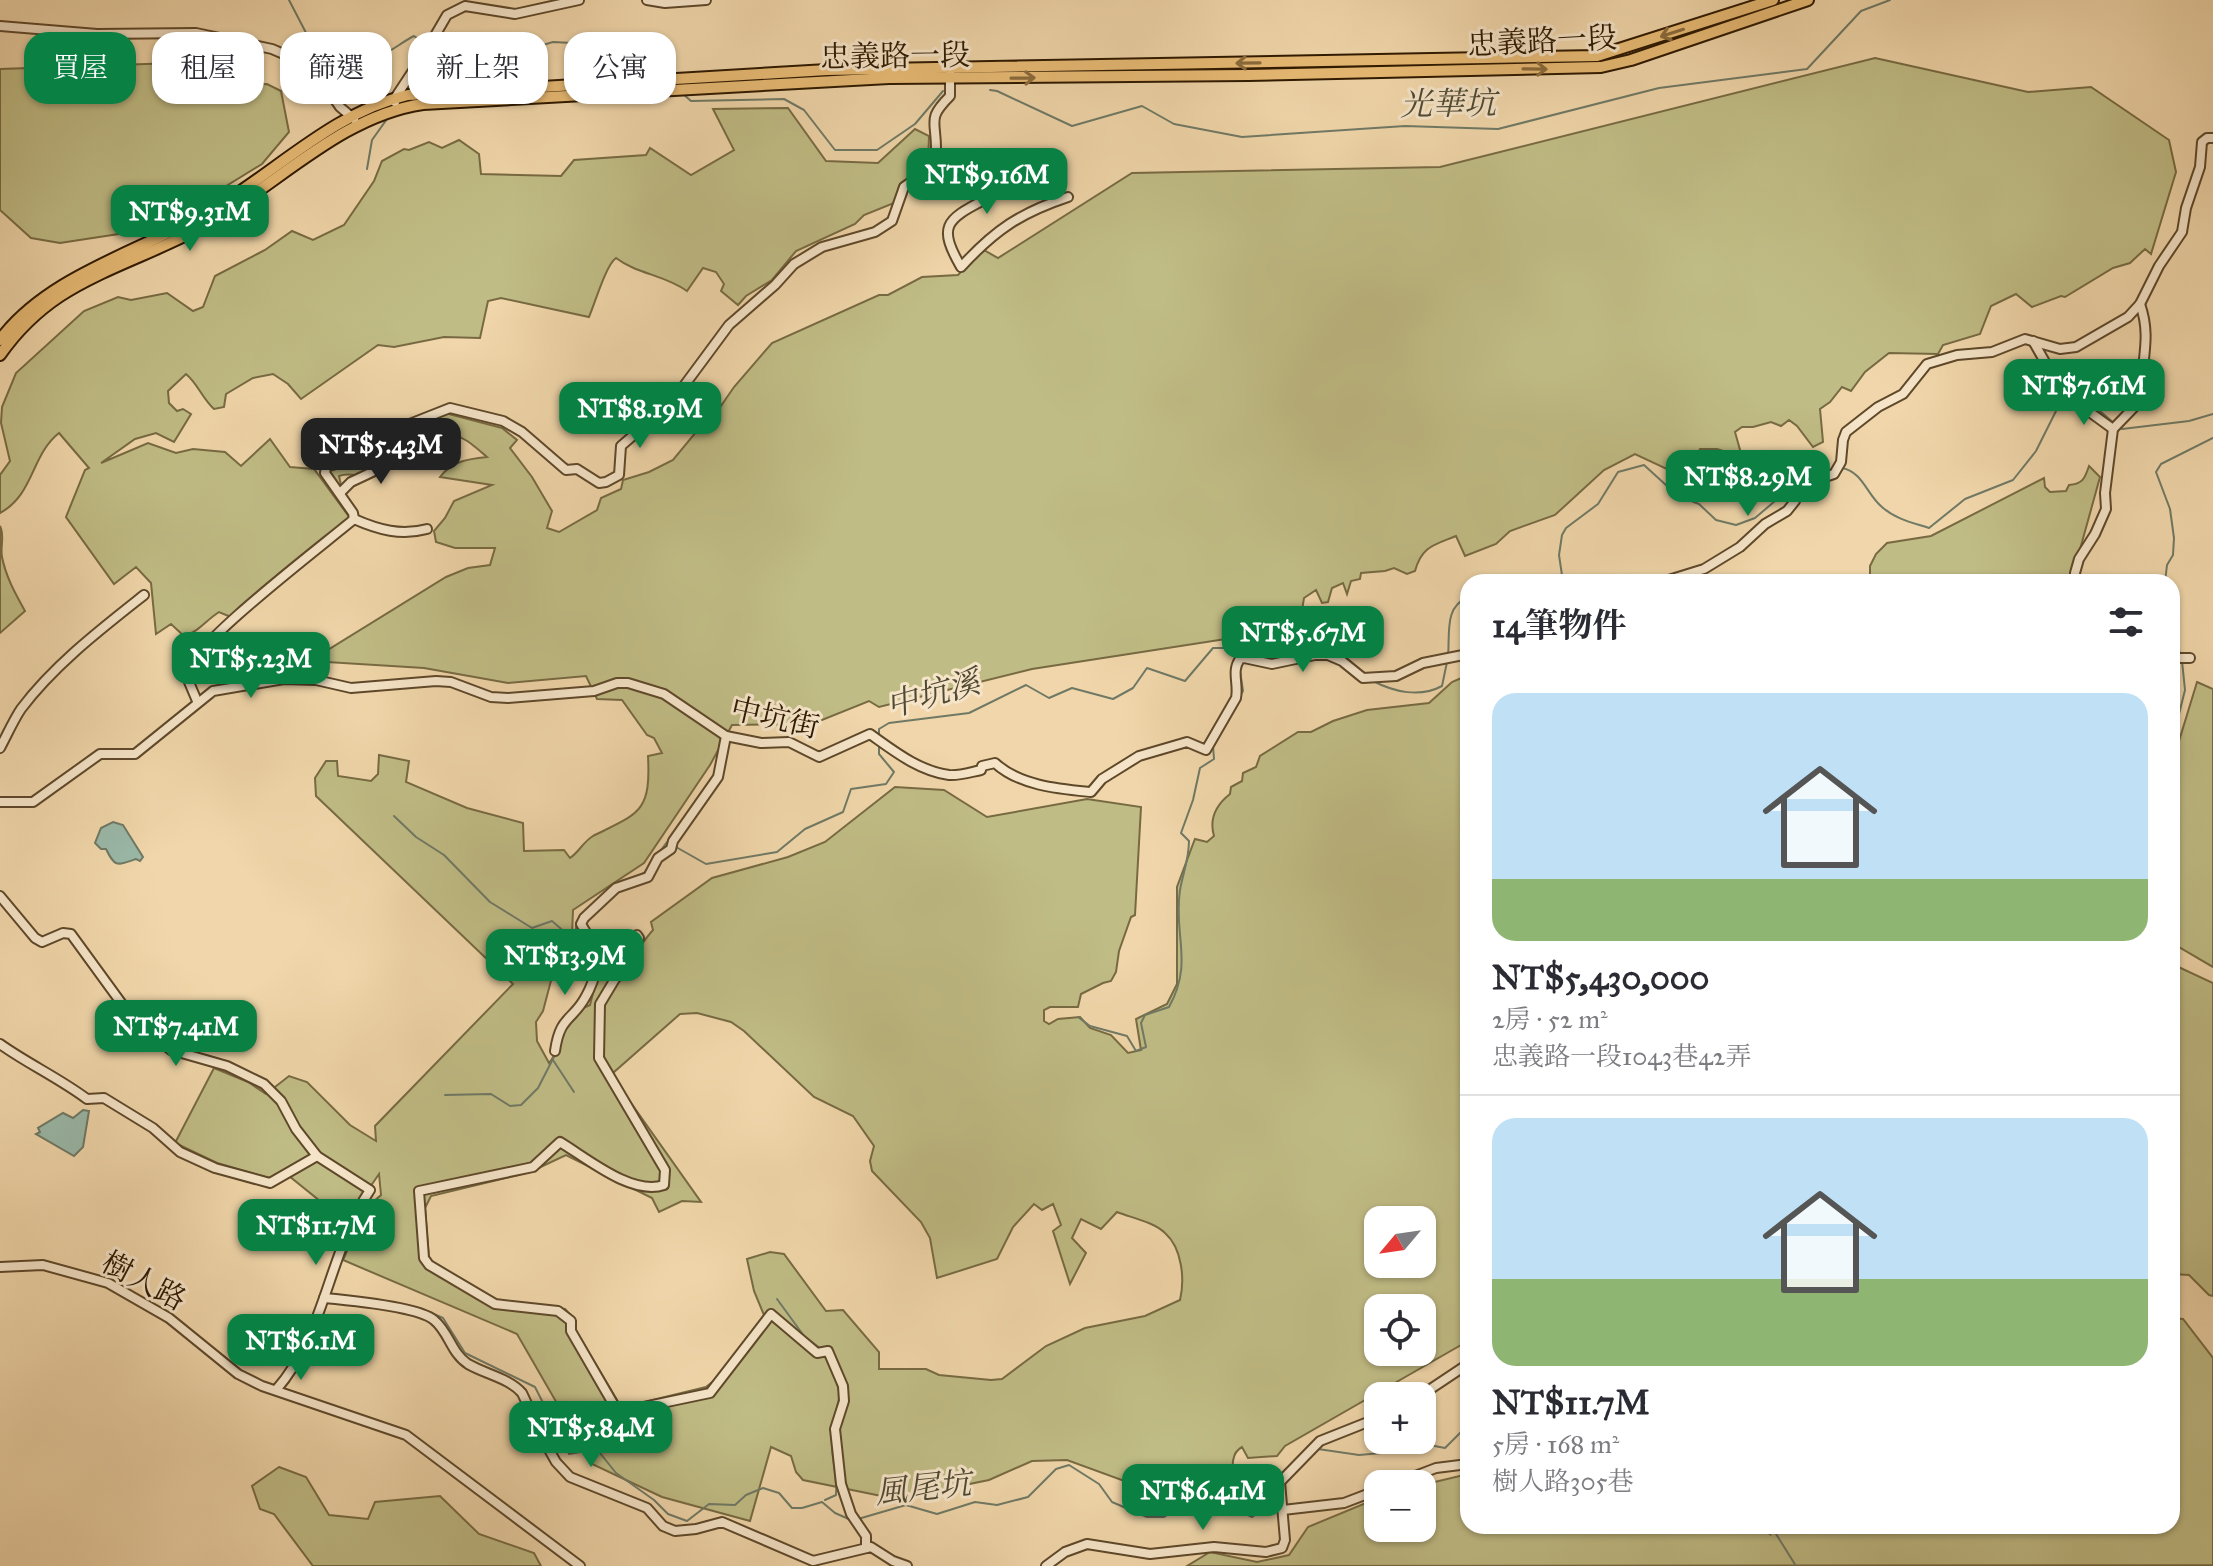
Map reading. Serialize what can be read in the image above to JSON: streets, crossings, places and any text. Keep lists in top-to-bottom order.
{
  "streets": {
    "main road": ["忠義路一段"],
    "street": ["中坑街", "樹人路"]
  },
  "water": ["光華坑", "中坑溪", "風尾坑"],
  "north": "bottom left",
  "page": {
    "chip": [
      "買屋",
      "租屋",
      "篩選",
      "新上架",
      "公寓"
    ],
    "price": [
      "NT$9.16M",
      "NT$9.31M",
      "NT$7.61M",
      "NT$8.19M",
      "NT$5.43M",
      "NT$8.29M",
      "NT$5.67M",
      "NT$5.23M",
      "NT$13.9M",
      "NT$7.41M",
      "NT$11.7M",
      "NT$6.1M",
      "NT$5.84M",
      "NT$6.41M"
    ],
    "heading": "14筆物件",
    "list": [
      {
        "name": "NT$5,430,000",
        "note": "2房 · 52 m² · 忠義路一段1043巷42弄"
      },
      {
        "name": "NT$11.7M",
        "note": "5房 · 168 m² · 樹人路305巷"
      }
    ],
    "map_buttons": ["+", "−"]
  }
}
